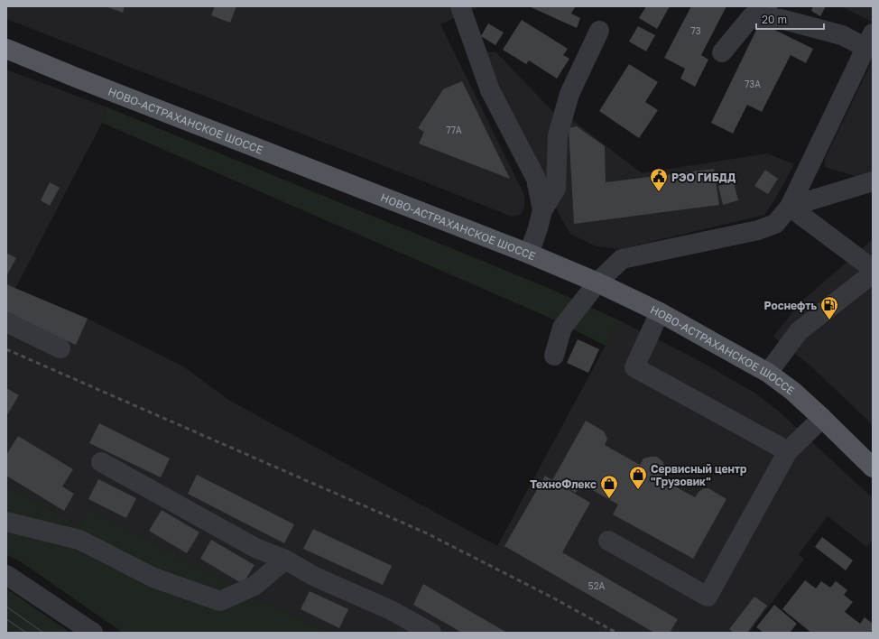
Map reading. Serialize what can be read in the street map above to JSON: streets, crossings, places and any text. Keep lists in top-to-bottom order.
{
  "streets": {
    "main road": ["НОВО-АСТРАХАНСКОЕ ШОССЕ"]
  },
  "places": {
    "public building": ["РЭО ГИБДД"],
    "fuel station": ["Роснефть"],
    "shop": ["Сервисный центр \"Грузовик\"", "ТехноФлекс"]
  },
  "house_numbers": [
    "73",
    "73А",
    "77А",
    "52А"
  ],
  "scale_bar": "20 m"
}
